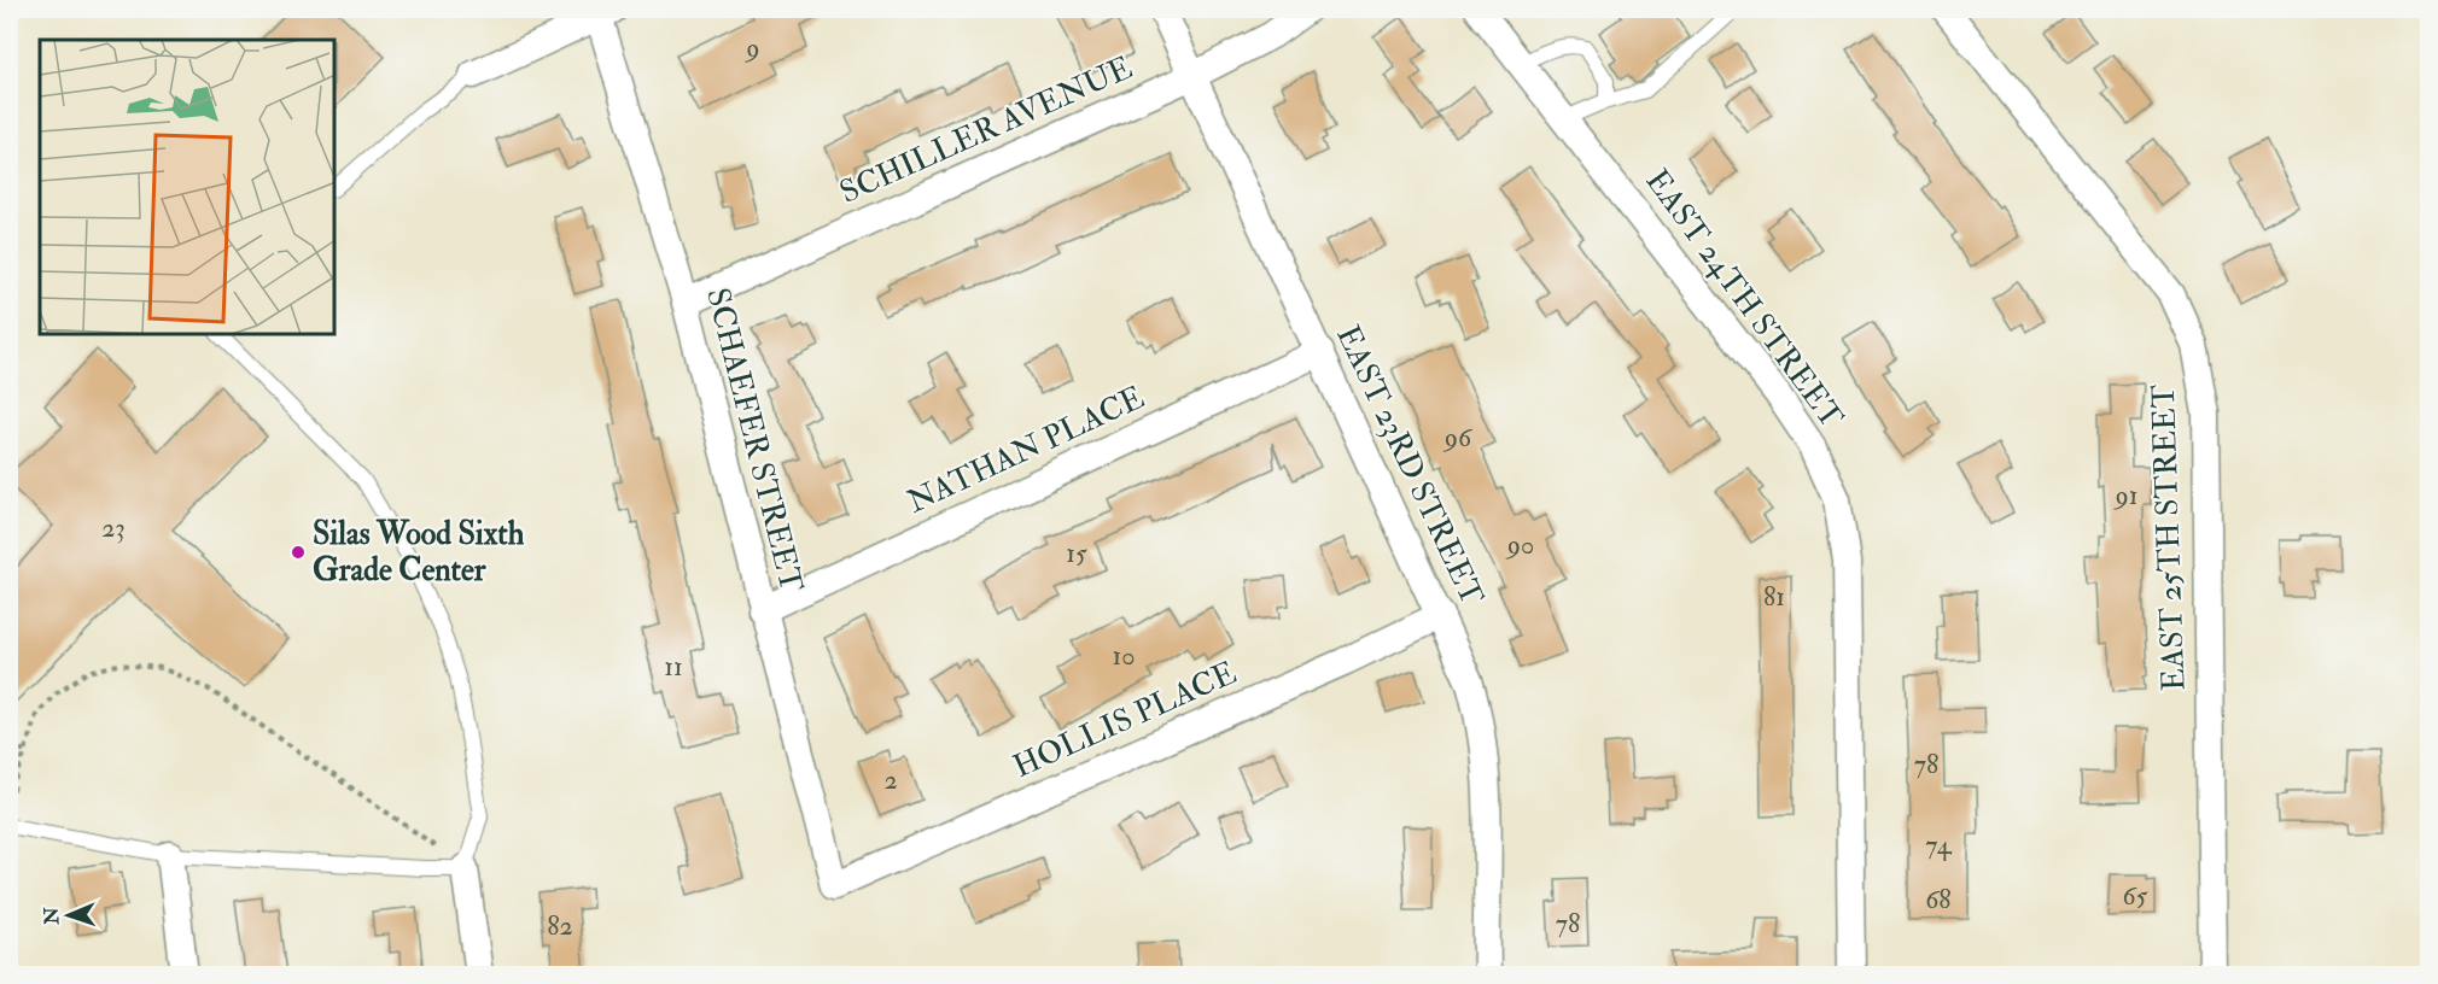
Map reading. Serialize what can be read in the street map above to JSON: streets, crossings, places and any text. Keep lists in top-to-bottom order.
{
  "streets": {
    "street": [
      "SCHILLER AVENUE",
      "EAST 24TH STREET",
      "SCHAEFER STREET",
      "NATHAN PLACE",
      "EAST 23RD STREET",
      "EAST 25TH STREET",
      "HOLLIS PLACE"
    ]
  },
  "crossings": [
    ["SCHILLER AVENUE", "SCHAEFER STREET"],
    ["SCHILLER AVENUE", "EAST 23RD STREET"],
    ["SCHAEFER STREET", "NATHAN PLACE"],
    ["SCHAEFER STREET", "HOLLIS PLACE"],
    ["NATHAN PLACE", "EAST 23RD STREET"],
    ["EAST 23RD STREET", "HOLLIS PLACE"]
  ],
  "places": ["Silas Wood Sixth Grade Center"],
  "house_numbers": [
    "9",
    "96",
    "91",
    "23",
    "90",
    "15",
    "81",
    "10",
    "11",
    "78",
    "2",
    "74",
    "65",
    "68",
    "78",
    "82"
  ],
  "north": "left"
}
